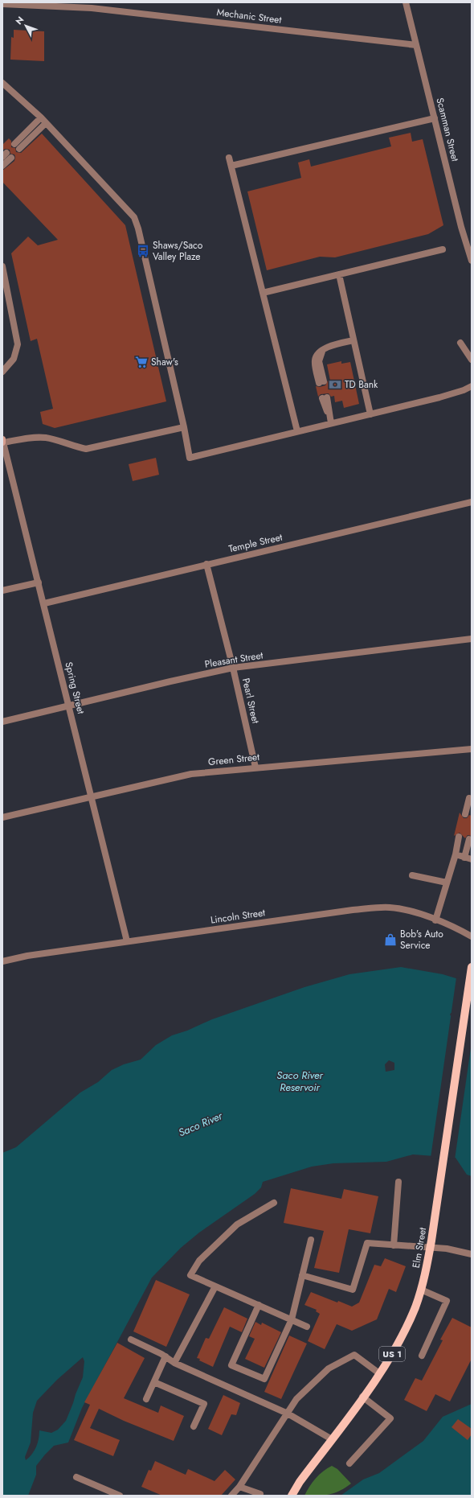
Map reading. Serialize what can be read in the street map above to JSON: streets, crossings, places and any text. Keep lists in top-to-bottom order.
{
  "streets": {
    "main road": ["Elm Street", "US 1"],
    "street": [
      "Mechanic Street",
      "Scamman Street",
      "Temple Street",
      "Pleasant Street",
      "Spring Street",
      "Pearl Street",
      "Green Street",
      "Lincoln Street"
    ]
  },
  "crossings": [
    ["Mechanic Street", "Scamman Street"],
    ["Temple Street", "Spring Street"],
    ["Temple Street", "Pearl Street"],
    ["Pleasant Street", "Spring Street"],
    ["Pleasant Street", "Pearl Street"],
    ["Spring Street", "Green Street"],
    ["Spring Street", "Lincoln Street"],
    ["Pearl Street", "Green Street"]
  ],
  "water": ["Saco River Reservoir", "Saco River"],
  "places": {
    "bus stop": ["Shaws/Saco Valley Plaze"],
    "supermarket": ["Shaw's"],
    "bank": ["TD Bank"],
    "shop": ["Bob's Auto Service"]
  },
  "north": "top left"
}
